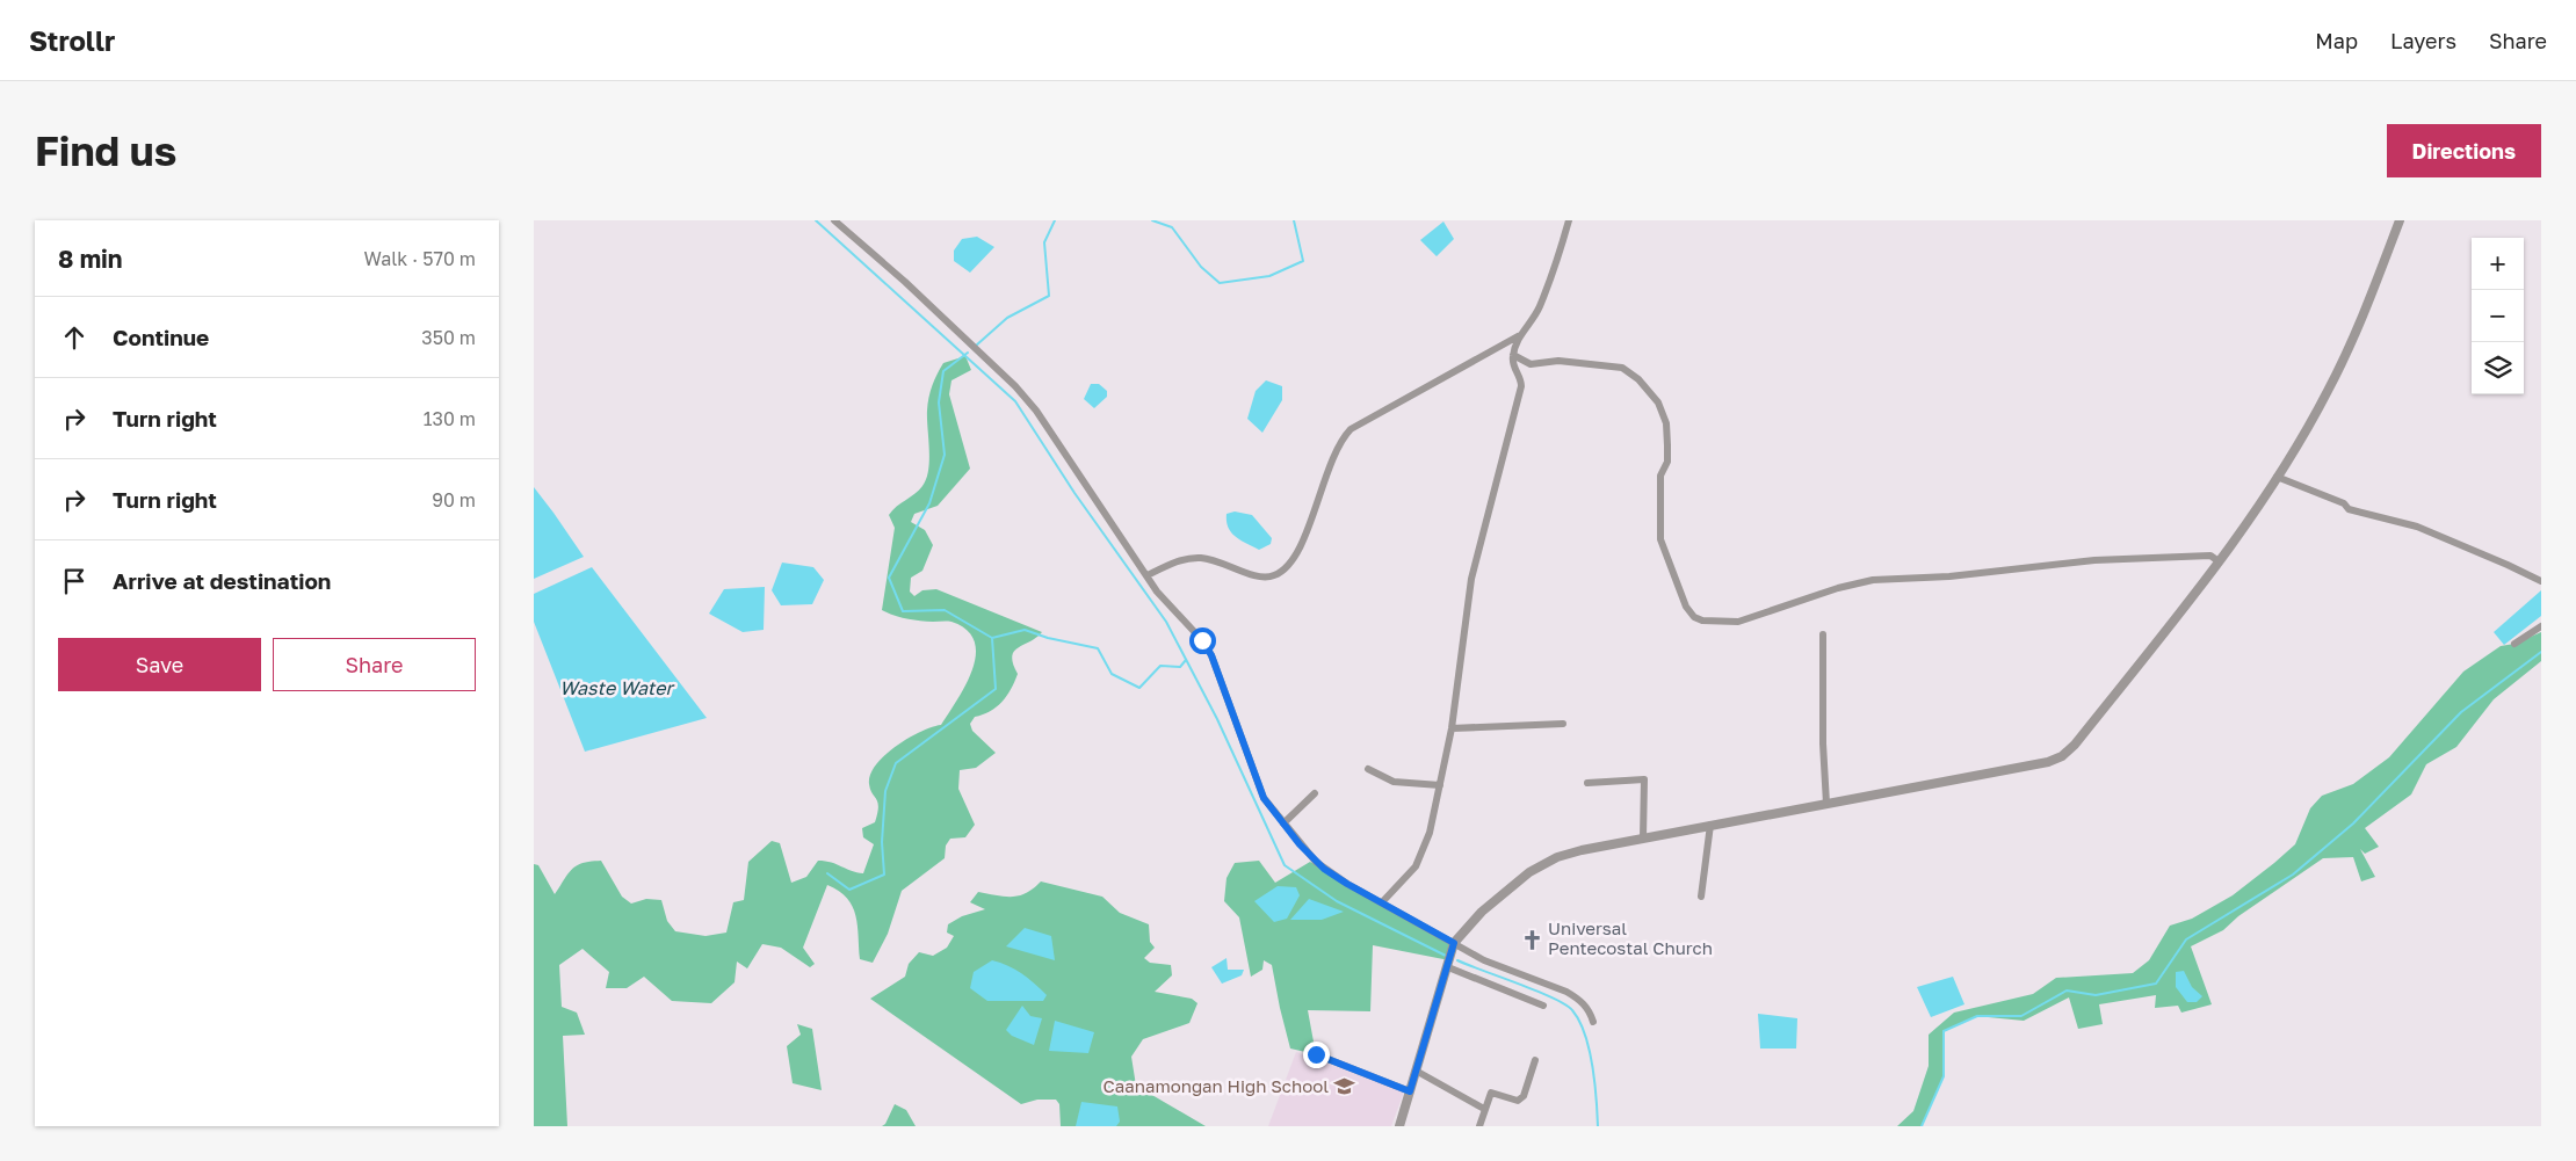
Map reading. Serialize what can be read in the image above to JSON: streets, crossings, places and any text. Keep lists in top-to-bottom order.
{
  "water": ["Waste Water"],
  "places": {
    "church": ["Universal Pentecostal Church"],
    "school or university": ["Caanamongan High School"]
  },
  "page": {
    "header": "Strollr",
    "nav": ["Map", "Layers", "Share"],
    "buttons": [
      "Directions",
      ["Save", "Share"]
    ],
    "title": "Find us",
    "heading": ["8 min", "Walk · 570 m"],
    "map_buttons": ["+", "−"],
    "list": [
      ["Continue", "350 m"],
      ["Turn right", "130 m"],
      ["Turn right", "90 m"],
      "Arrive at destination"
    ]
  }
}
